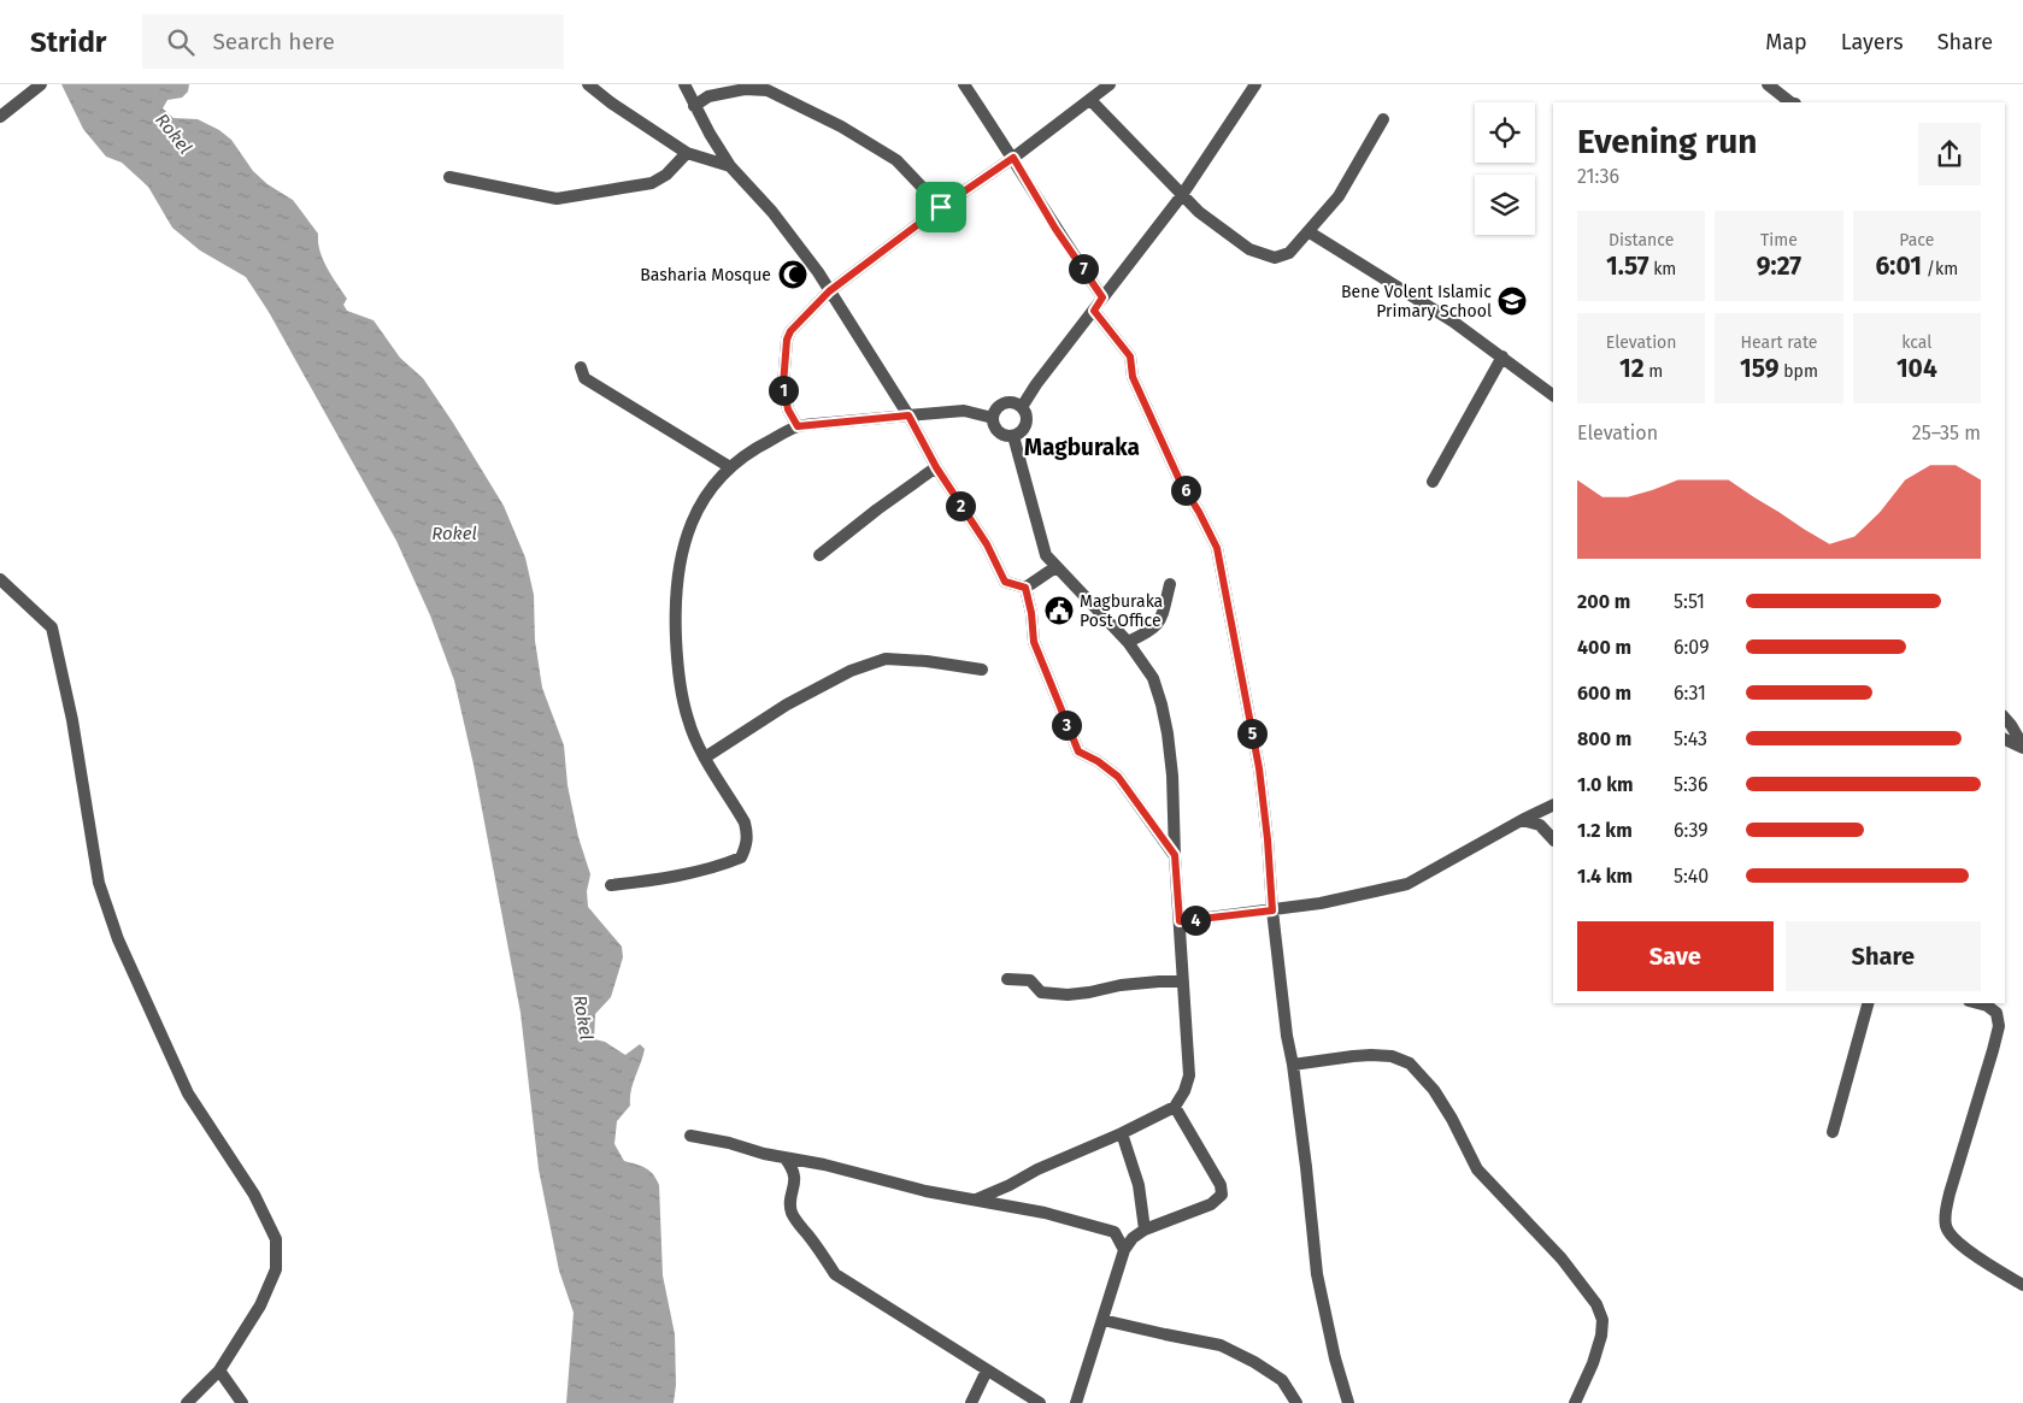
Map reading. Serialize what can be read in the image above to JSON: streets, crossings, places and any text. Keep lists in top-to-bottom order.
{
  "districts": ["Magburaka"],
  "water": ["Rokel"],
  "places": {
    "mosque": ["Basharia Mosque"],
    "school or university": ["Bene Volent Islamic Primary School"],
    "public building": ["Magburaka Post Office"]
  },
  "page": {
    "header": "Stridr",
    "search": "Search here",
    "nav": ["Map", "Layers", "Share"],
    "heading": ["Evening run", "21:36"],
    "stats": [
      ["Distance", "1.57 km"],
      ["Time", "9:27"],
      ["Pace", "6:01 /km"],
      ["Elevation", "12 m"],
      ["Heart rate", "159 bpm"],
      ["kcal", "104"]
    ],
    "pins": [
      "7",
      "1",
      "6",
      "2",
      "3",
      "5",
      "4"
    ],
    "chart": ["Elevation", "25–35 m"],
    "list": [
      {
        "name": "200 m",
        "note": "5:51"
      },
      {
        "name": "400 m",
        "note": "6:09"
      },
      {
        "name": "600 m",
        "note": "6:31"
      },
      {
        "name": "800 m",
        "note": "5:43"
      },
      {
        "name": "1.0 km",
        "note": "5:36"
      },
      {
        "name": "1.2 km",
        "note": "6:39"
      },
      {
        "name": "1.4 km",
        "note": "5:40"
      }
    ],
    "buttons": ["Save", "Share"]
  }
}
